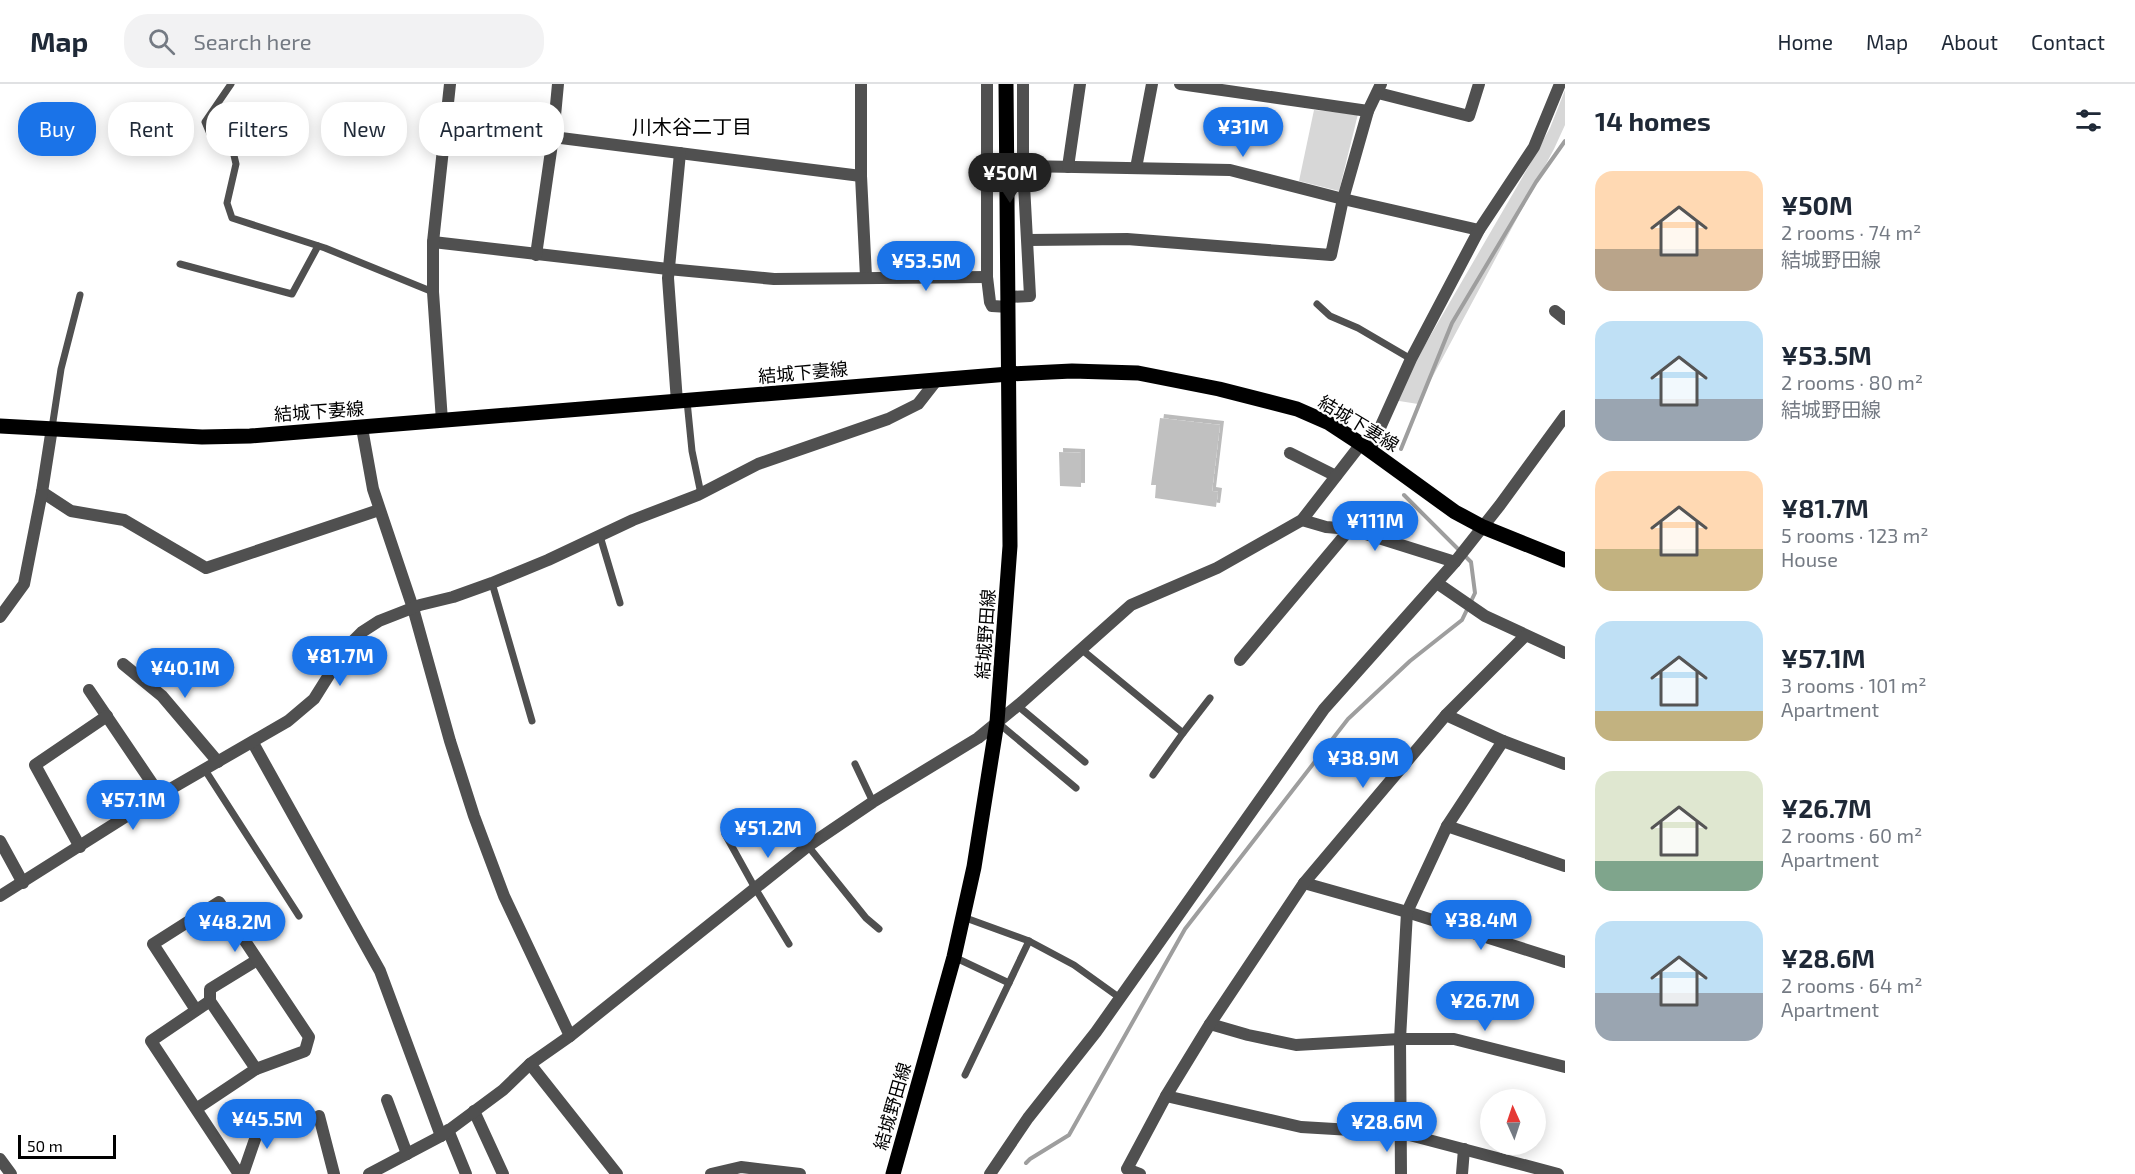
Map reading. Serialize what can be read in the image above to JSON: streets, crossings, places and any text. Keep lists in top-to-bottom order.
{
  "streets": {
    "main road": ["結城下妻線", "結城野田線"]
  },
  "crossings": [
    ["結城下妻線", "結城野田線"]
  ],
  "districts": ["川木谷二丁目"],
  "scale_bar": "50 m",
  "north": "top",
  "page": {
    "header": "Map",
    "search": "Search here",
    "nav": [
      "Home",
      "Map",
      "About",
      "Contact"
    ],
    "heading": "14 homes",
    "chip": [
      "Buy",
      "Rent",
      "Filters",
      "New",
      "Apartment"
    ],
    "price": [
      "¥31M",
      "¥50M",
      "¥53.5M",
      "¥111M",
      "¥81.7M",
      "¥40.1M",
      "¥38.9M",
      "¥57.1M",
      "¥51.2M",
      "¥38.4M",
      "¥48.2M",
      "¥26.7M",
      "¥45.5M",
      "¥28.6M"
    ],
    "list": [
      {
        "name": "¥50M",
        "note": "2 rooms · 74 m² · 結城野田線"
      },
      {
        "name": "¥53.5M",
        "note": "2 rooms · 80 m² · 結城野田線"
      },
      {
        "name": "¥81.7M",
        "note": "5 rooms · 123 m² · House"
      },
      {
        "name": "¥57.1M",
        "note": "3 rooms · 101 m² · Apartment"
      },
      {
        "name": "¥26.7M",
        "note": "2 rooms · 60 m² · Apartment"
      },
      {
        "name": "¥28.6M",
        "note": "2 rooms · 64 m² · Apartment"
      }
    ],
    "scale": "50 m"
  }
}
